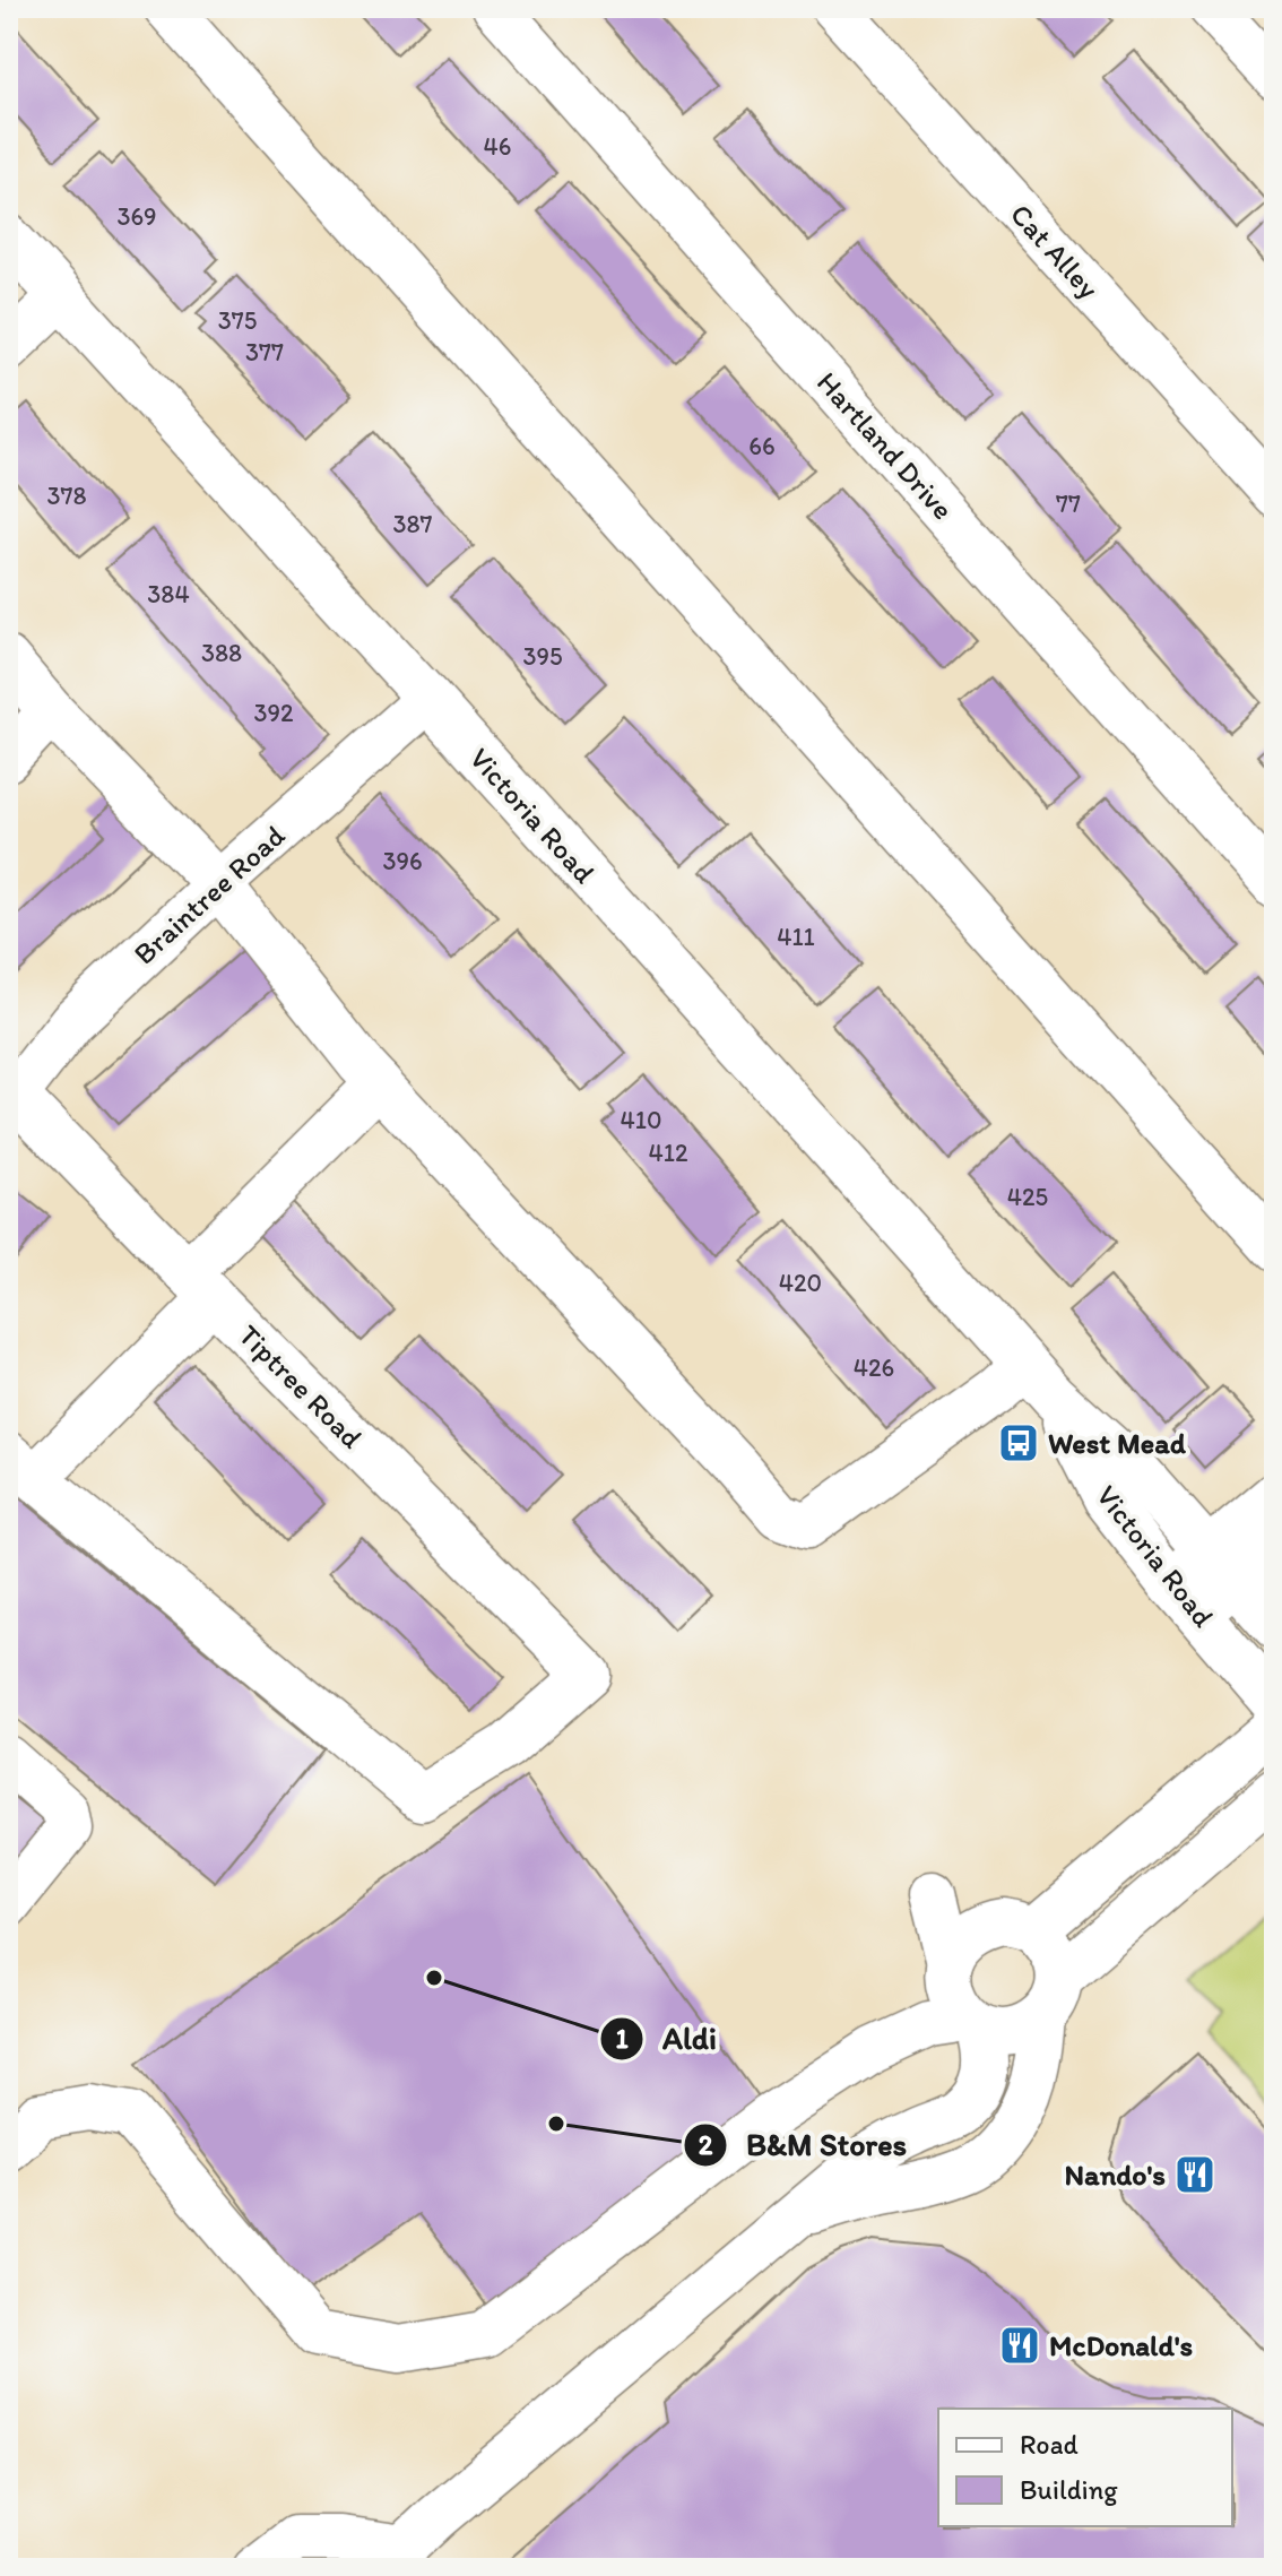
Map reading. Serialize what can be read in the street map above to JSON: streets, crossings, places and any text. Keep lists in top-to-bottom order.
{
  "streets": {
    "street": [
      "Cat Alley",
      "Hartland Drive",
      "Victoria Road",
      "Braintree Road",
      "Tiptree Road"
    ]
  },
  "crossings": [
    ["Victoria Road", "Braintree Road"],
    ["Braintree Road", "Tiptree Road"]
  ],
  "places": {
    "bus stop": ["West Mead"],
    "other": ["Aldi", "B&M Stores"],
    "restaurant": ["Nando's", "McDonald's"]
  },
  "house_numbers": [
    "46",
    "369",
    "375",
    "377",
    "66",
    "378",
    "77",
    "387",
    "384",
    "388",
    "395",
    "392",
    "396",
    "411",
    "410",
    "412",
    "425",
    "420",
    "426"
  ],
  "legend": ["Road", "Building"]
}
